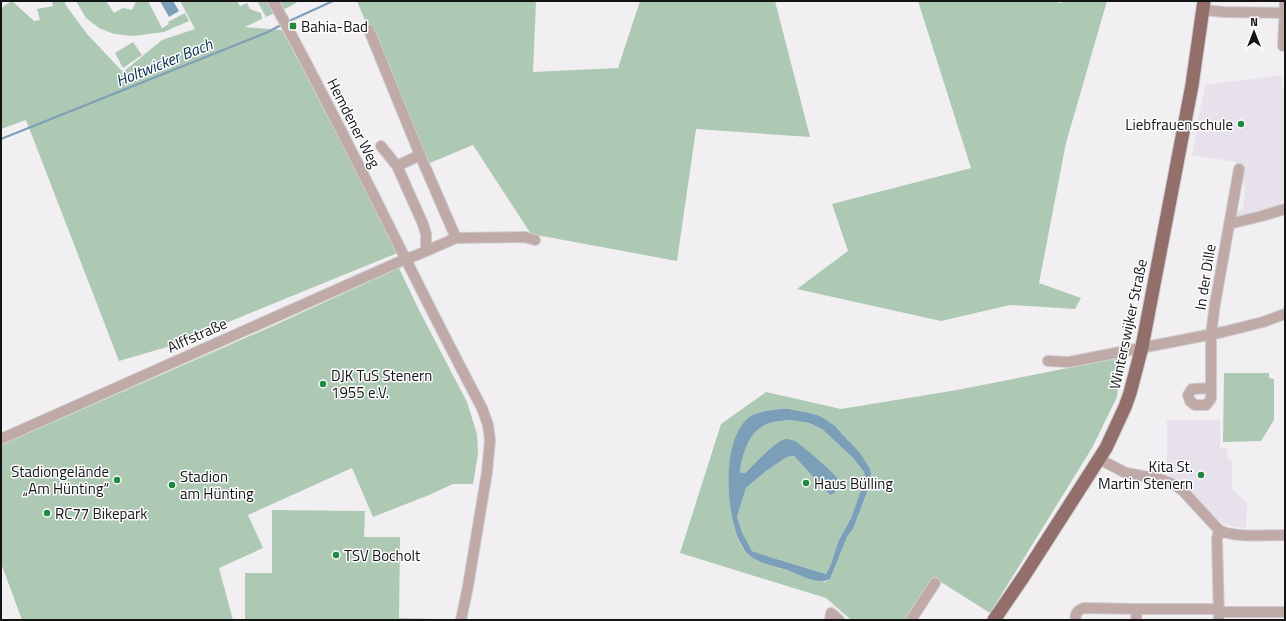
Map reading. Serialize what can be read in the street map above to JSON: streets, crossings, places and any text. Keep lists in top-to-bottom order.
{
  "streets": {
    "main road": ["Winterswijker Straße"],
    "street": ["Hemdener Weg", "In der Dille", "Alffstraße"]
  },
  "crossings": [
    ["Hemdener Weg", "Alffstraße"]
  ],
  "water": ["Holtwicker Bach"],
  "places": {
    "transit": ["Bahia-Bad"],
    "other": [
      "Liebfrauenschule",
      "DJK TuS Stenern 1955 e.V.",
      "Kita St. Martin Stenern",
      "Stadiongelände „Am Hünting“",
      "Haus Bülling",
      "Stadion am Hünting",
      "RC77 Bikepark",
      "TSV Bocholt"
    ]
  },
  "north": "top"
}
